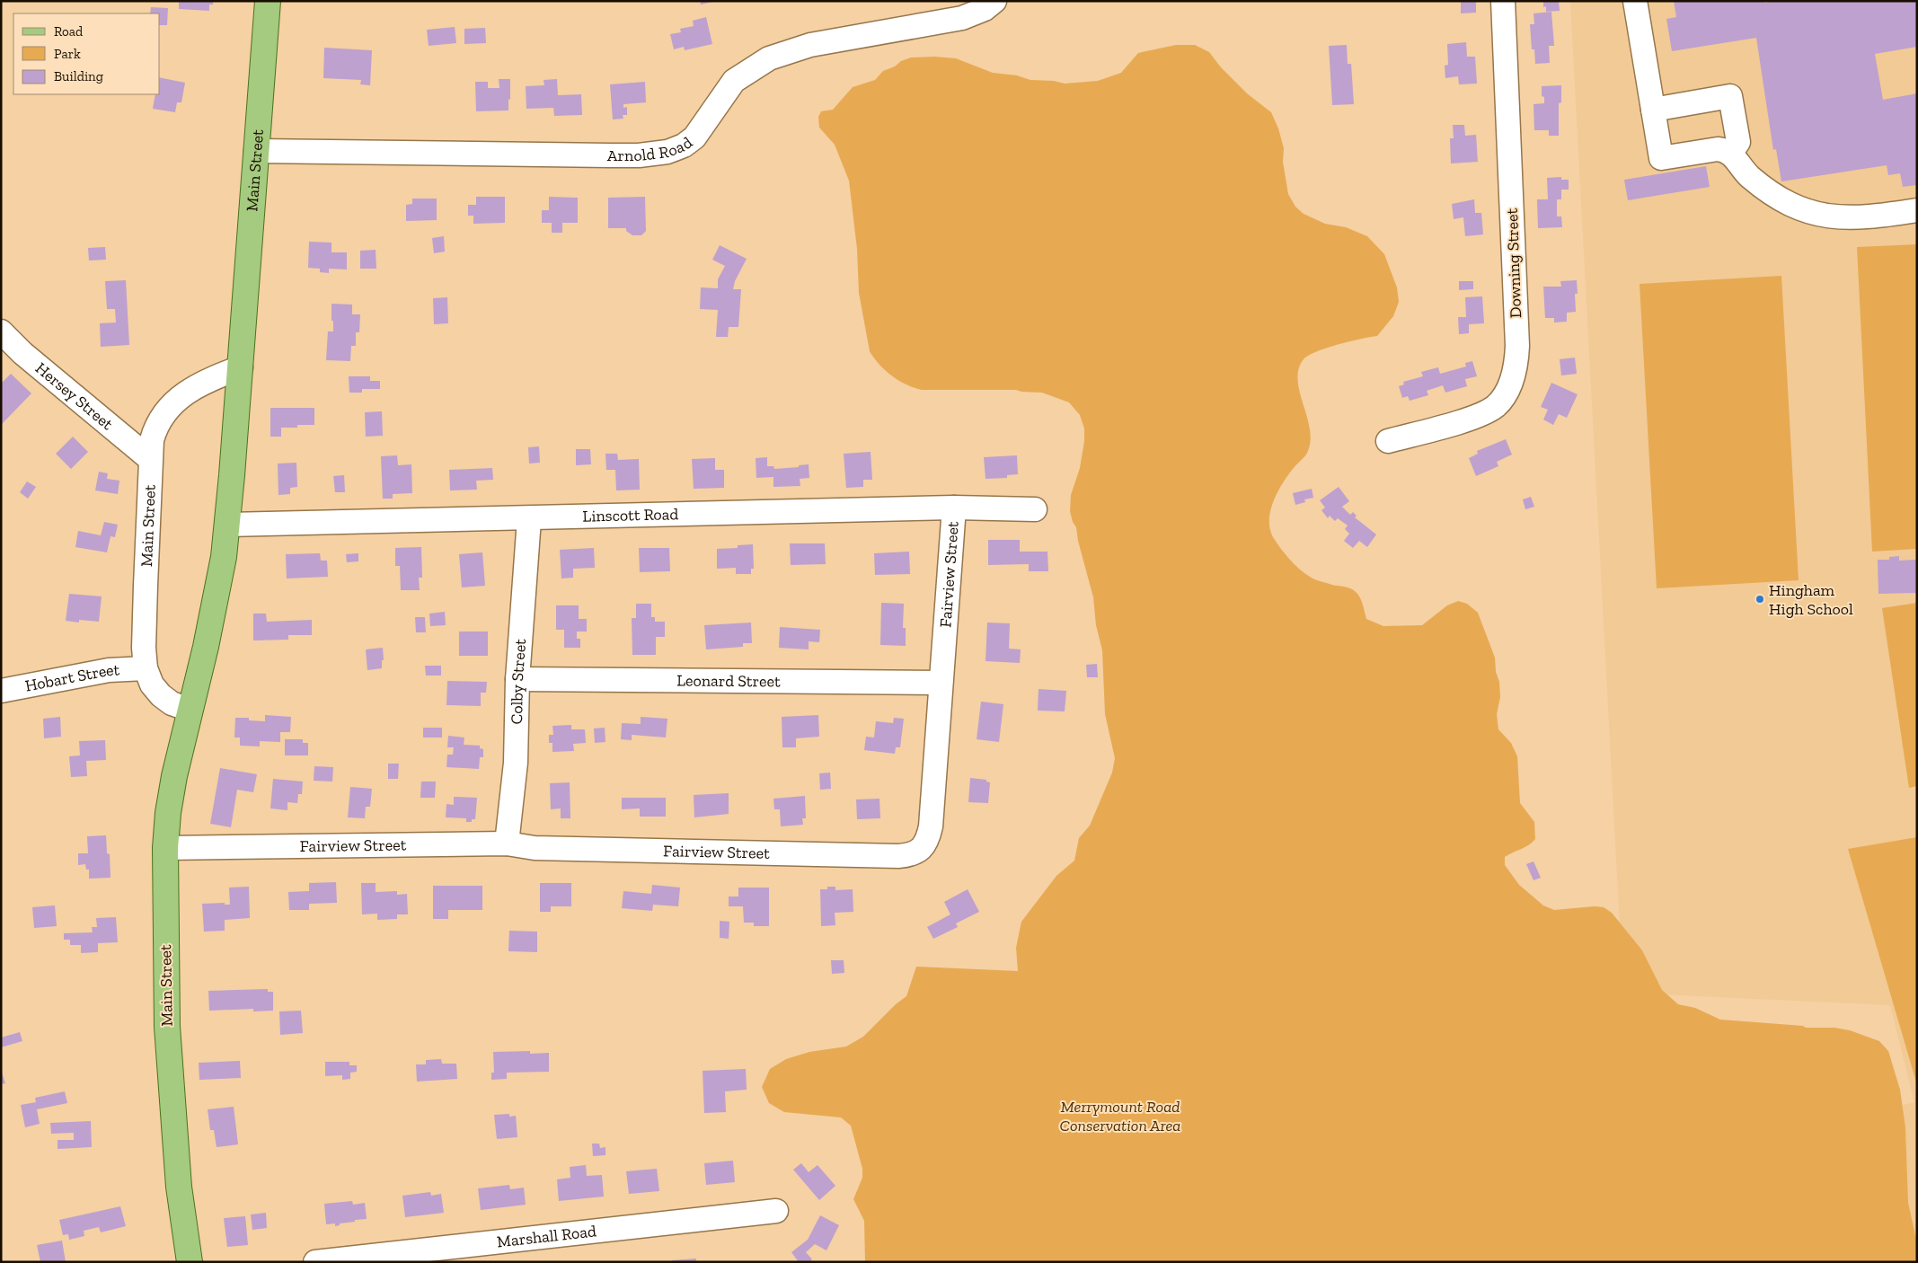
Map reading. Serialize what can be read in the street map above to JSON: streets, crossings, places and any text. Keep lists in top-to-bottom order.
{
  "streets": {
    "main road": ["Main Street"],
    "street": [
      "Arnold Road",
      "Downing Street",
      "Hersey Street",
      "Linscott Road",
      "Fairview Street",
      "Hobart Street",
      "Leonard Street",
      "Colby Street",
      "Marshall Road"
    ]
  },
  "crossings": [
    ["Arnold Road", "Main Street"],
    ["Main Street", "Hersey Street"],
    ["Main Street", "Linscott Road"],
    ["Main Street", "Fairview Street"],
    ["Main Street", "Hobart Street"],
    ["Linscott Road", "Fairview Street"],
    ["Linscott Road", "Colby Street"],
    ["Fairview Street", "Leonard Street"],
    ["Fairview Street", "Colby Street"],
    ["Leonard Street", "Colby Street"]
  ],
  "parks": ["Merrymount Road Conservation Area"],
  "places": ["Hingham High School"],
  "legend": ["Road", "Park", "Building"]
}
